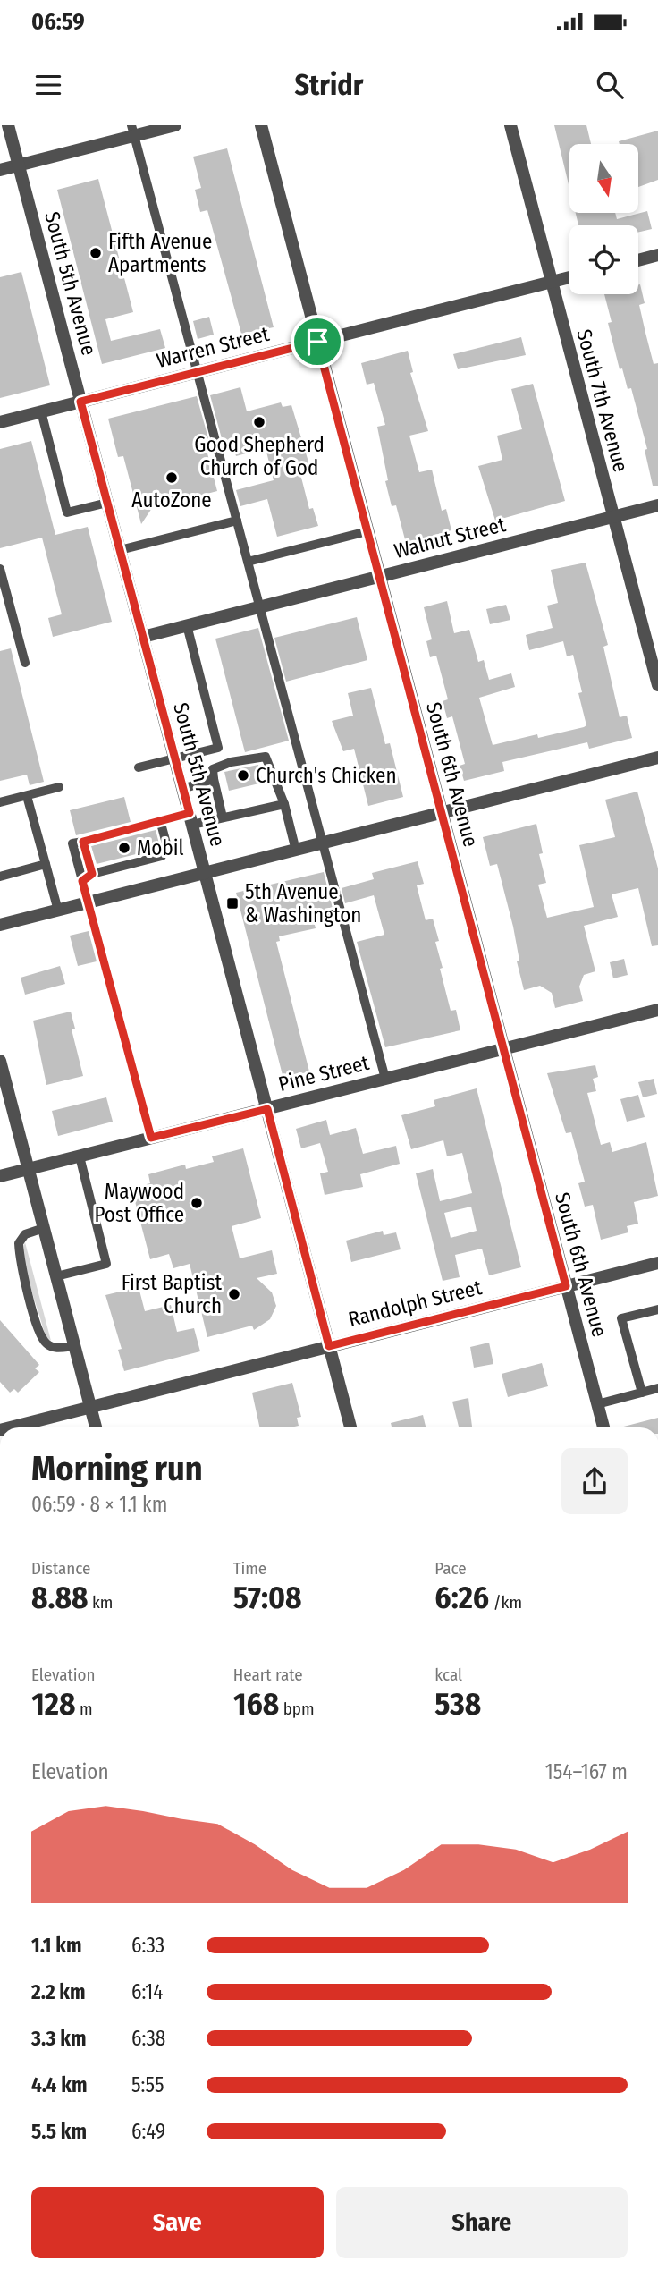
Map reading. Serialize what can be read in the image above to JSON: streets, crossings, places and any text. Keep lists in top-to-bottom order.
{
  "streets": {
    "street": [
      "South 5th Avenue",
      "Warren Street",
      "South 7th Avenue",
      "Walnut Street",
      "South 6th Avenue",
      "Pine Street",
      "Randolph Street"
    ]
  },
  "crossings": [
    ["South 5th Avenue", "Warren Street"],
    ["South 5th Avenue", "Walnut Street"],
    ["South 5th Avenue", "Pine Street"],
    ["South 5th Avenue", "Randolph Street"],
    ["Warren Street", "South 7th Avenue"],
    ["Warren Street", "South 6th Avenue"],
    ["South 7th Avenue", "Walnut Street"],
    ["Walnut Street", "South 6th Avenue"],
    ["South 6th Avenue", "Pine Street"],
    ["South 6th Avenue", "Randolph Street"]
  ],
  "places": {
    "other": [
      "Fifth Avenue Apartments",
      "Good Shepherd Church of God",
      "AutoZone",
      "Church's Chicken",
      "Mobil",
      "Maywood Post Office",
      "First Baptist Church"
    ],
    "transit": ["5th Avenue & Washington"]
  },
  "north": "bottom",
  "page": {
    "status": "06:59",
    "header": "Stridr",
    "heading": ["Morning run", "06:59 · 8 × 1.1 km"],
    "stats": [
      ["Distance", "8.88 km"],
      ["Time", "57:08"],
      ["Pace", "6:26 /km"],
      ["Elevation", "128 m"],
      ["Heart rate", "168 bpm"],
      ["kcal", "538"]
    ],
    "chart": ["Elevation", "154–167 m"],
    "list": [
      {
        "name": "1.1 km",
        "note": "6:33"
      },
      {
        "name": "2.2 km",
        "note": "6:14"
      },
      {
        "name": "3.3 km",
        "note": "6:38"
      },
      {
        "name": "4.4 km",
        "note": "5:55"
      },
      {
        "name": "5.5 km",
        "note": "6:49"
      }
    ],
    "buttons": ["Save", "Share"]
  }
}
